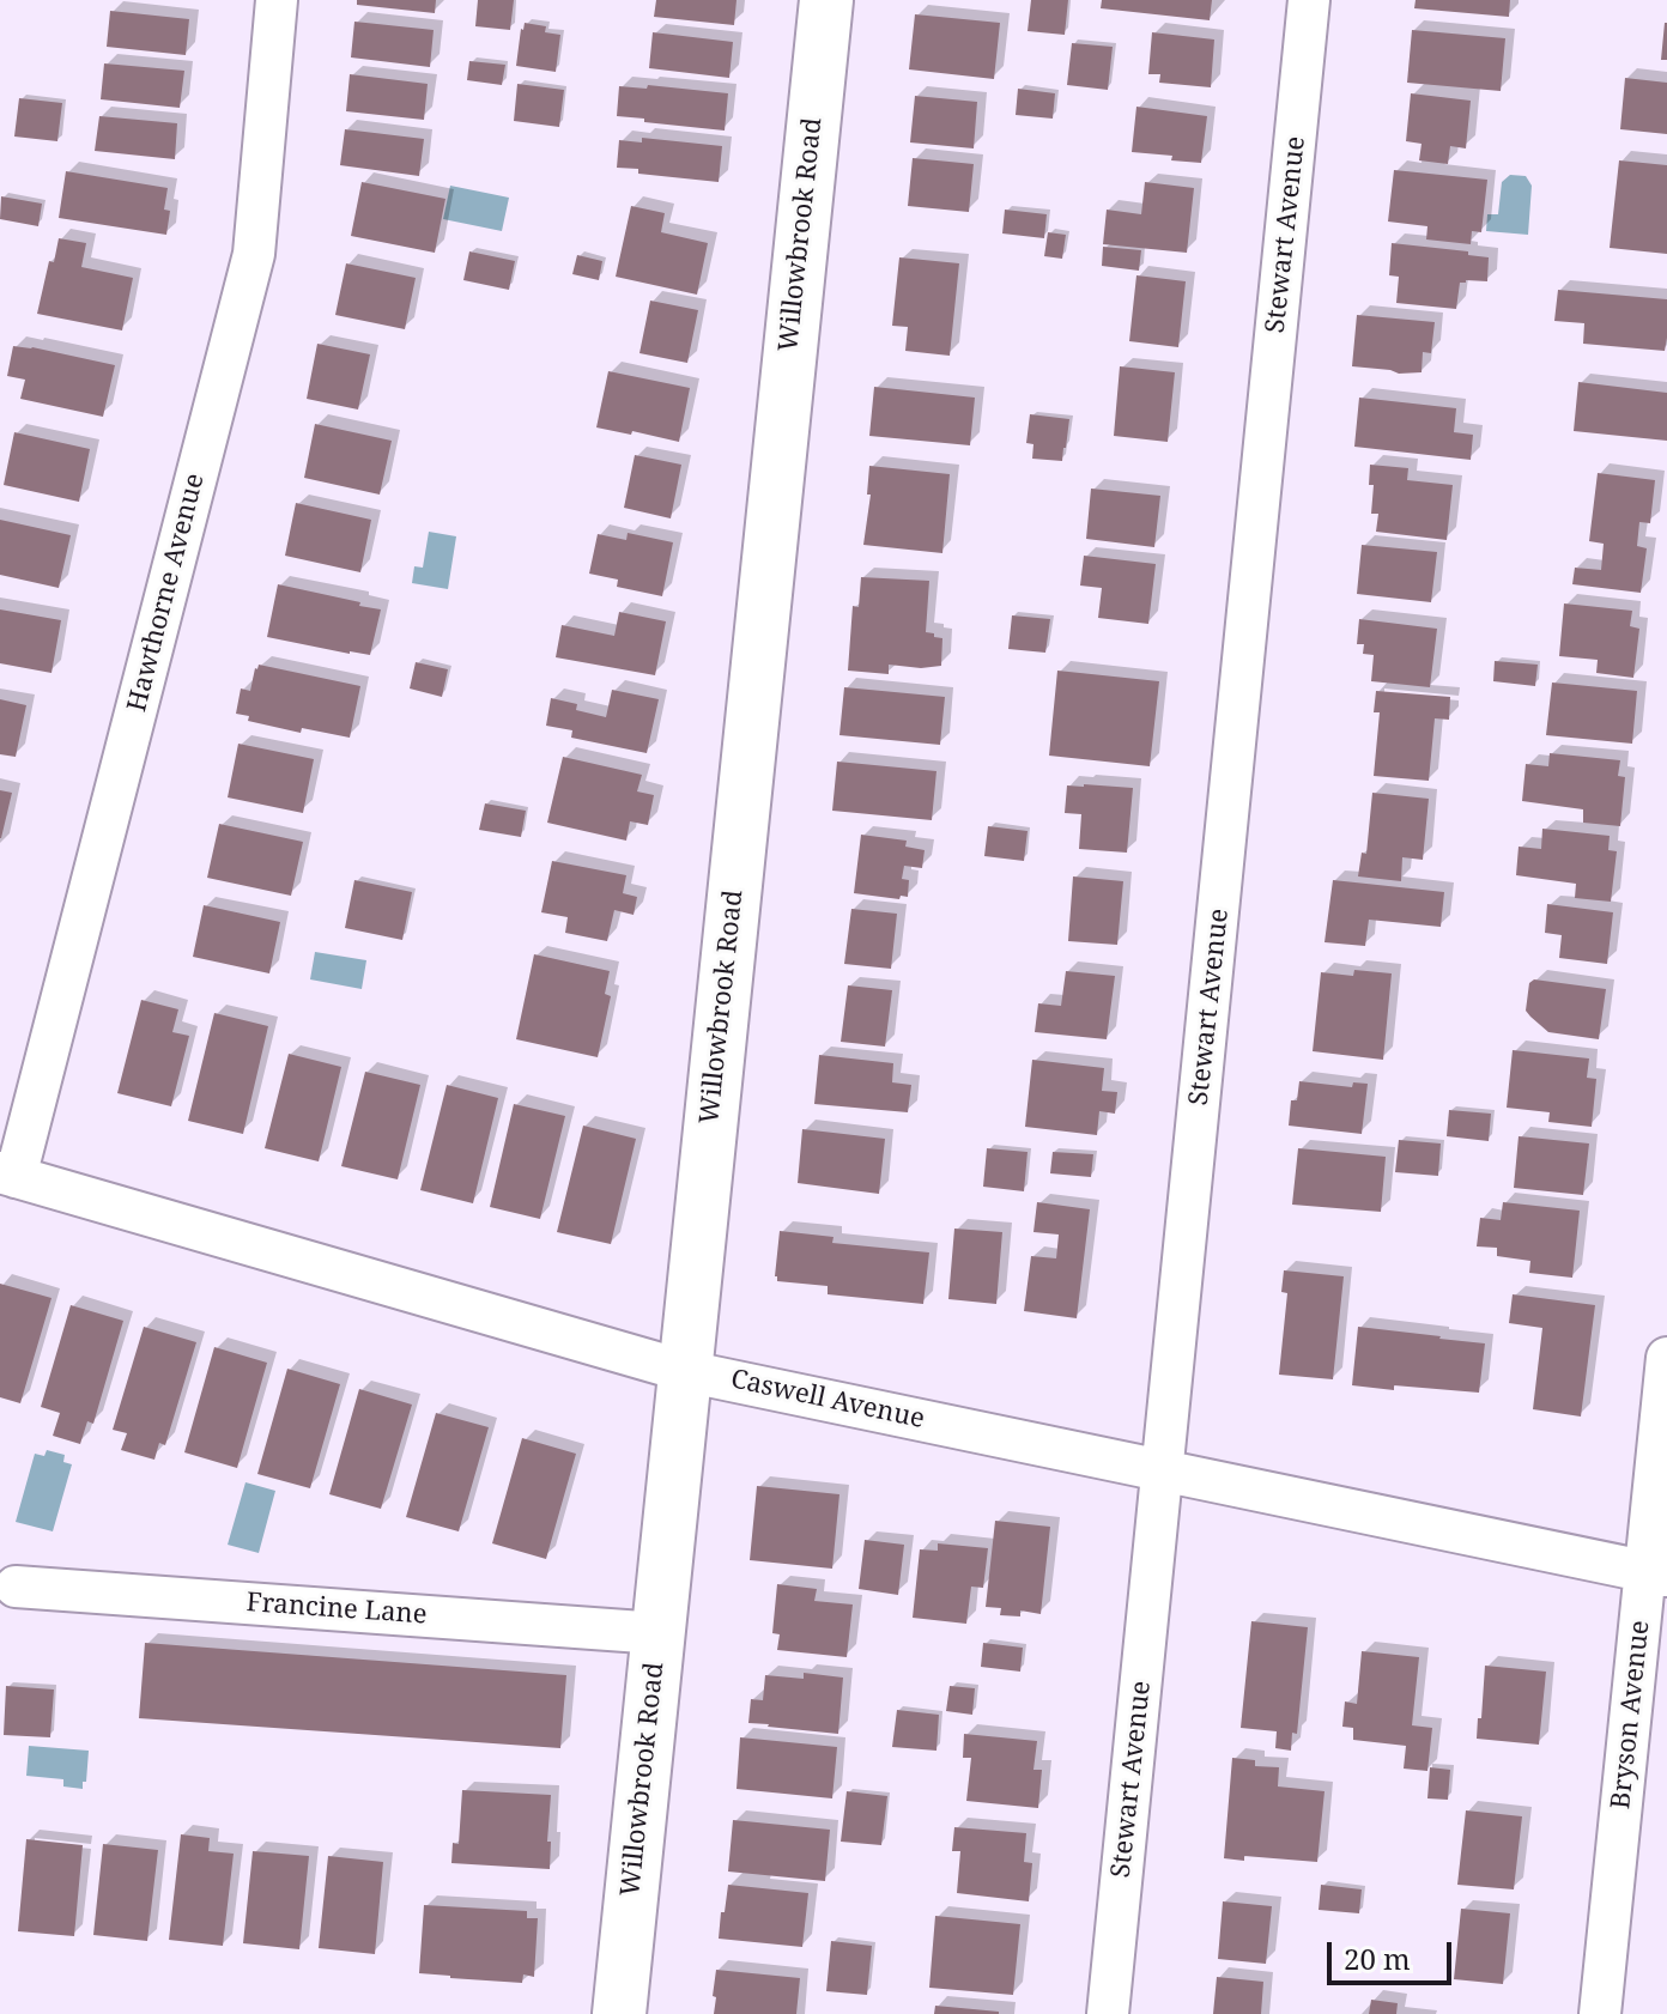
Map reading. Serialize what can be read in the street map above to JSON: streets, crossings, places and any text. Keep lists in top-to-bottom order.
{
  "streets": {
    "street": [
      "Willowbrook Road",
      "Stewart Avenue",
      "Hawthorne Avenue",
      "Caswell Avenue",
      "Francine Lane",
      "Bryson Avenue"
    ]
  },
  "crossings": [
    ["Willowbrook Road", "Caswell Avenue"],
    ["Willowbrook Road", "Francine Lane"],
    ["Stewart Avenue", "Caswell Avenue"],
    ["Hawthorne Avenue", "Caswell Avenue"],
    ["Caswell Avenue", "Bryson Avenue"]
  ],
  "scale_bar": "20 m"
}
